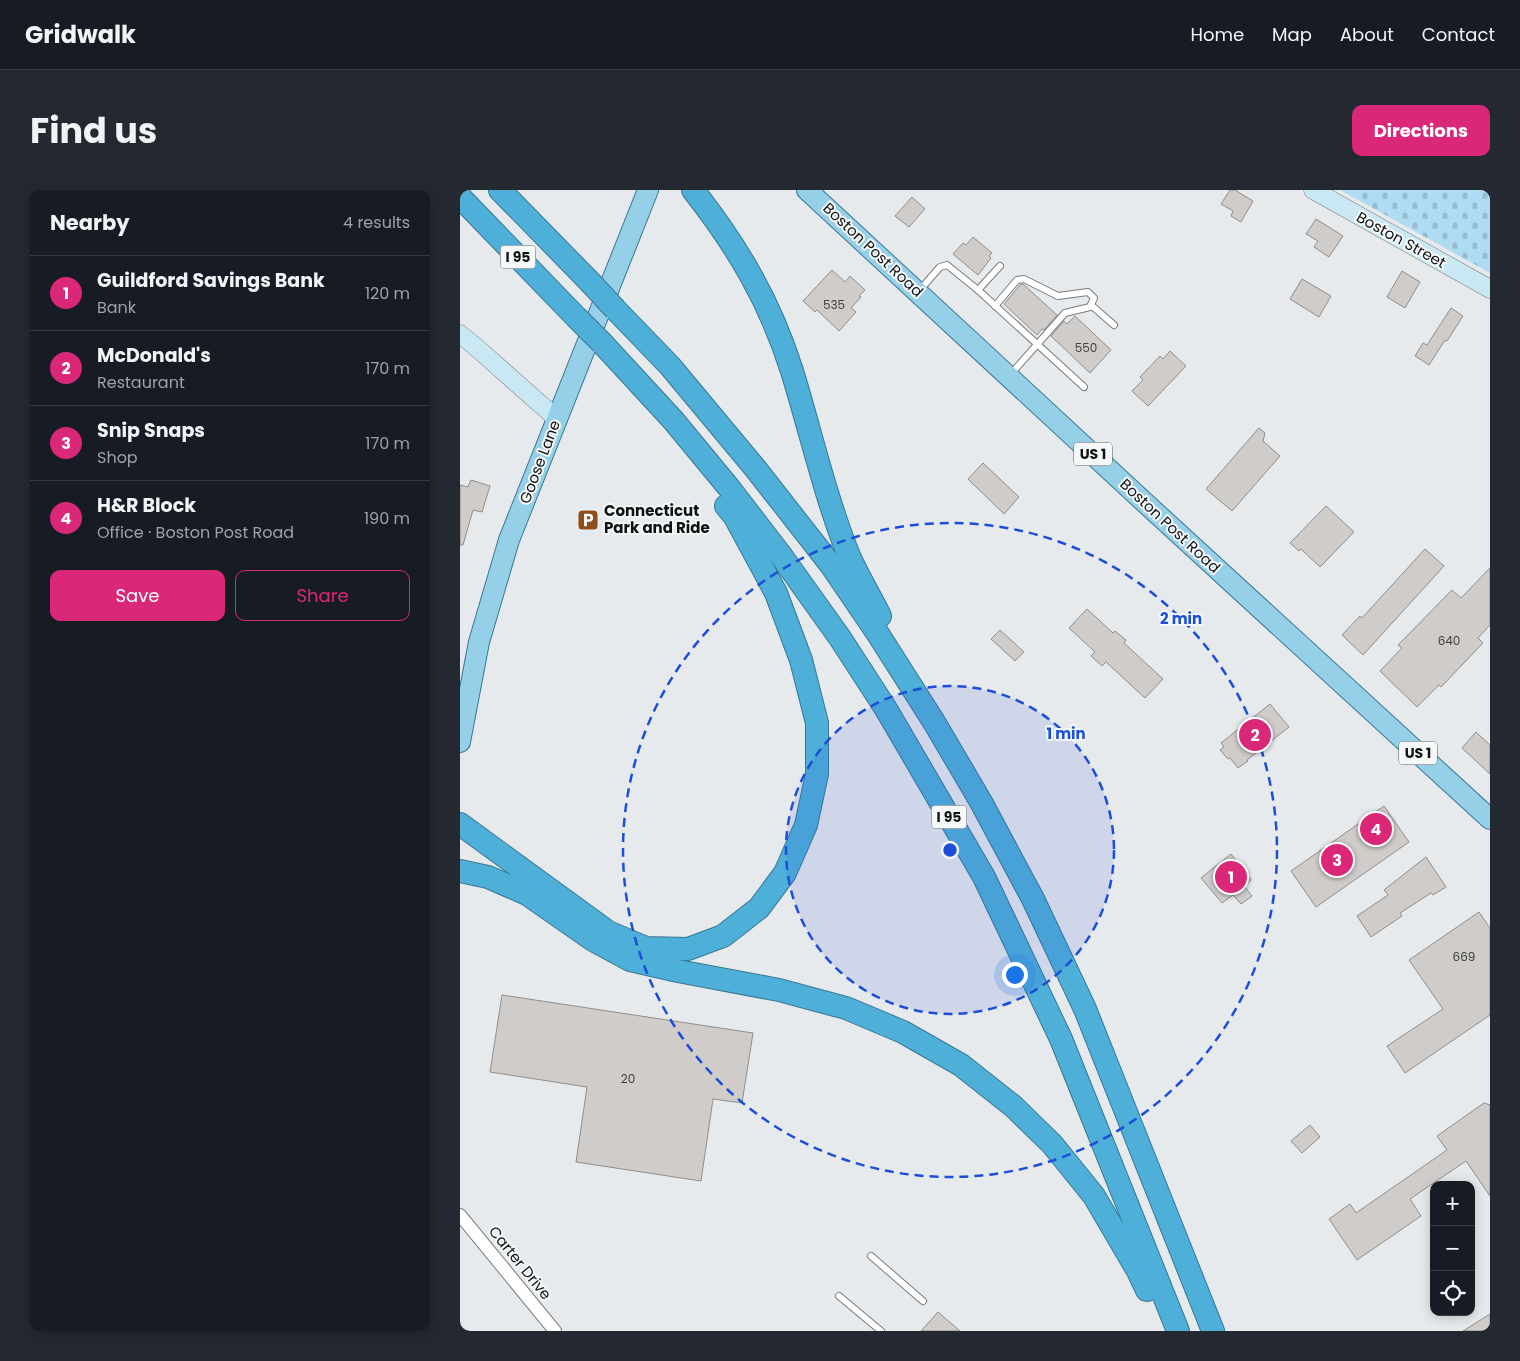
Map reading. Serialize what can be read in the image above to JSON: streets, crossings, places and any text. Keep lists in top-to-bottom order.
{
  "streets": {
    "highway": ["I 95"],
    "main road": [
      "Boston Street",
      "Boston Post Road",
      "US 1",
      "Goose Lane"
    ],
    "street": ["Carter Drive"]
  },
  "places": {
    "parking": ["Connecticut Park and Ride"]
  },
  "house_numbers": [
    "535",
    "550",
    "640",
    "669",
    "20"
  ],
  "page": {
    "header": "Gridwalk",
    "nav": [
      "Home",
      "Map",
      "About",
      "Contact"
    ],
    "title": "Find us",
    "buttons": [
      "Directions",
      ["Save", "Share"]
    ],
    "heading": ["Nearby", "4 results"],
    "list": [
      {
        "mark": "1",
        "name": "Guildford Savings Bank",
        "note": "Bank",
        "value": "120 m"
      },
      {
        "mark": "2",
        "name": "McDonald's",
        "note": "Restaurant",
        "value": "170 m"
      },
      {
        "mark": "3",
        "name": "Snip Snaps",
        "note": "Shop",
        "value": "170 m"
      },
      {
        "mark": "4",
        "name": "H&R Block",
        "note": "Office · Boston Post Road",
        "value": "190 m"
      }
    ],
    "pins": [
      "2",
      "4",
      "3",
      "1"
    ],
    "map_buttons": ["+", "−"]
  },
  "rings": ["2 min", "1 min"]
}
